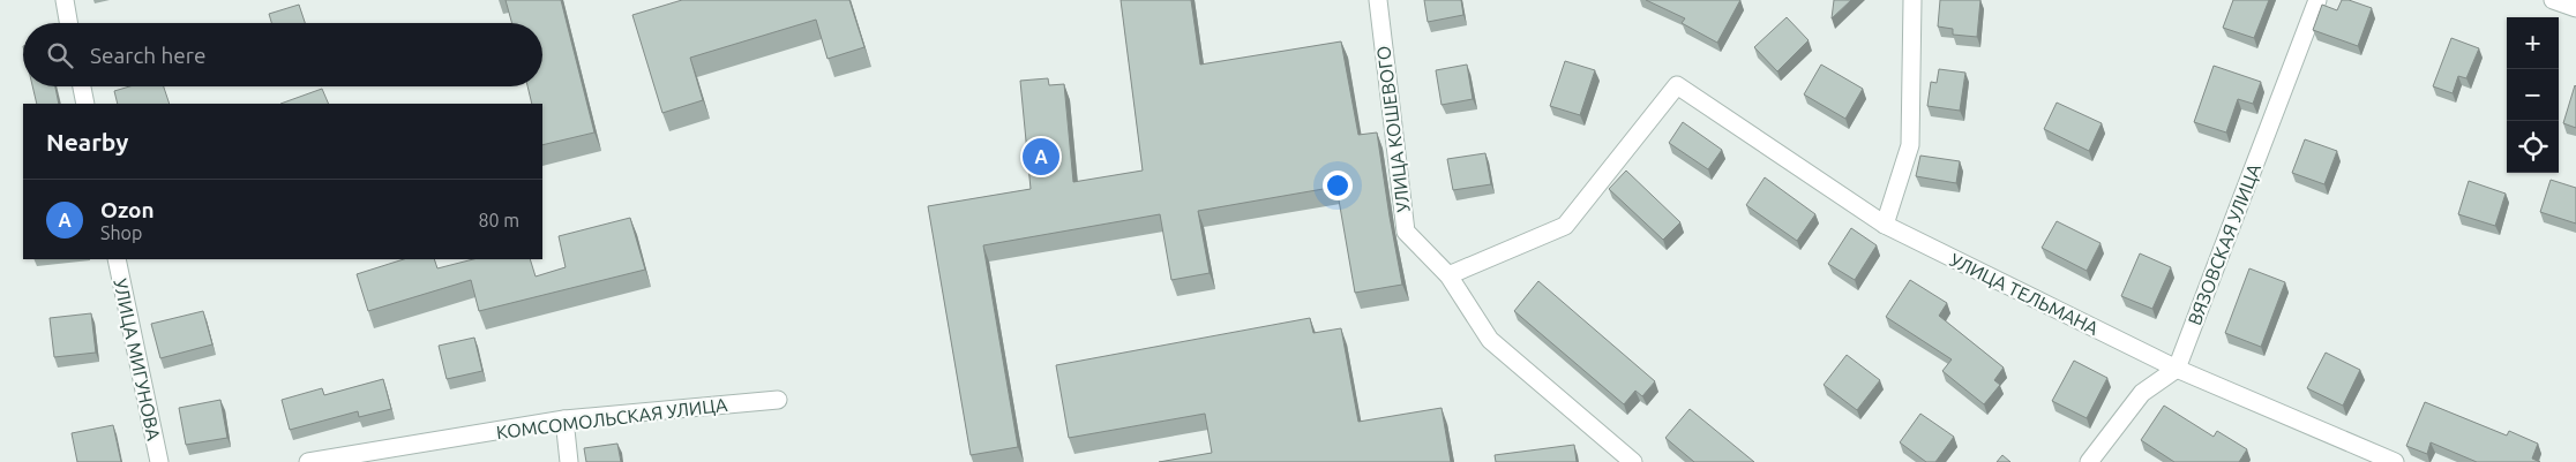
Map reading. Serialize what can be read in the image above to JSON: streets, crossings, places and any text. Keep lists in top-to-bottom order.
{
  "streets": {
    "street": [
      "УЛИЦА КОШЕВОГО",
      "ВЯЗОВСКАЯ УЛИЦА",
      "УЛИЦА ТЕЛЬМАНА",
      "УЛИЦА МИГУНОВА",
      "КОМСОМОЛЬСКАЯ УЛИЦА"
    ]
  },
  "crossings": [
    ["УЛИЦА КОШЕВОГО", "УЛИЦА ТЕЛЬМАНА"],
    ["ВЯЗОВСКАЯ УЛИЦА", "УЛИЦА ТЕЛЬМАНА"]
  ],
  "page": {
    "map_buttons": ["+", "−"],
    "search": "Search here",
    "heading": "Nearby",
    "pins": "A",
    "list": [
      {
        "mark": "A",
        "name": "Ozon",
        "note": "Shop",
        "value": "80 m"
      }
    ]
  }
}
